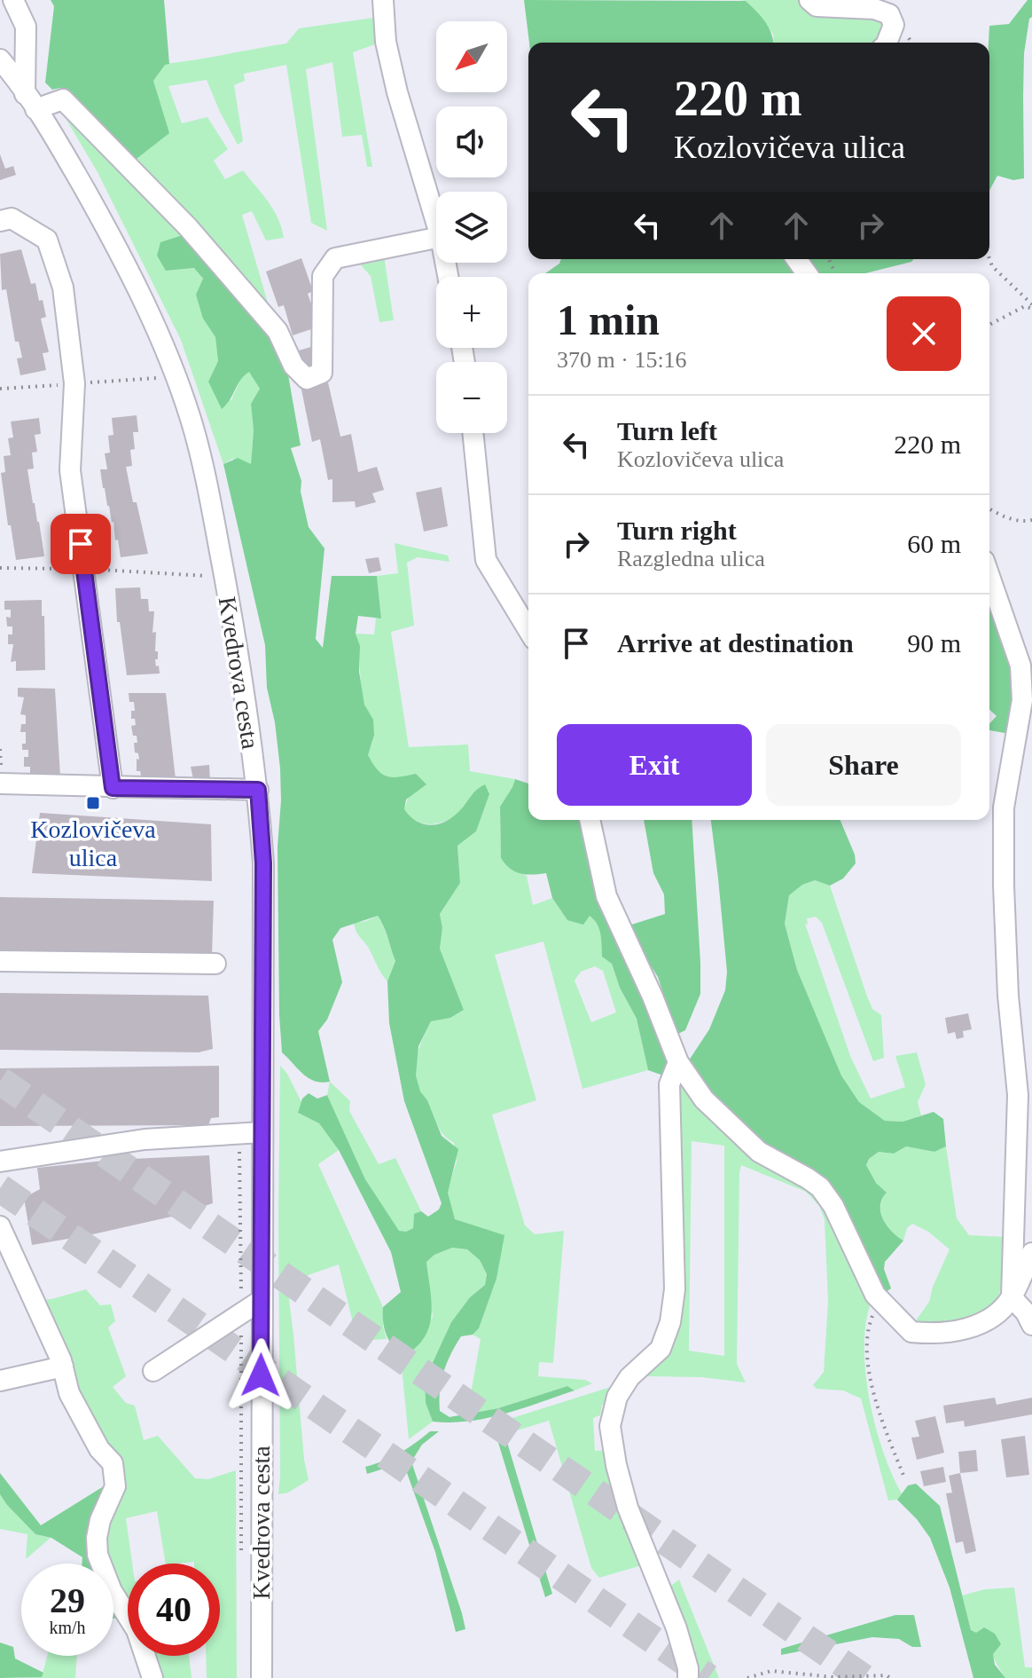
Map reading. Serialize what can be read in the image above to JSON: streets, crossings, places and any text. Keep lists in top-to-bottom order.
{
  "streets": {
    "street": ["Kvedrova cesta"]
  },
  "places": {
    "transit": ["Kozlovičeva ulica"]
  },
  "north": "bottom left",
  "page": {
    "map_buttons": ["+", "−"],
    "turn": ["220 m", "Kozlovičeva ulica"],
    "heading": ["1 min", "370 m · 15:16"],
    "list": [
      {
        "name": "Turn left",
        "note": "Kozlovičeva ulica",
        "value": "220 m"
      },
      {
        "name": "Turn right",
        "note": "Razgledna ulica",
        "value": "60 m"
      },
      {
        "name": "Arrive at destination",
        "value": "90 m"
      }
    ],
    "buttons": ["Exit", "Share"],
    "speed": "29 km/h",
    "limit": "40"
  }
}
